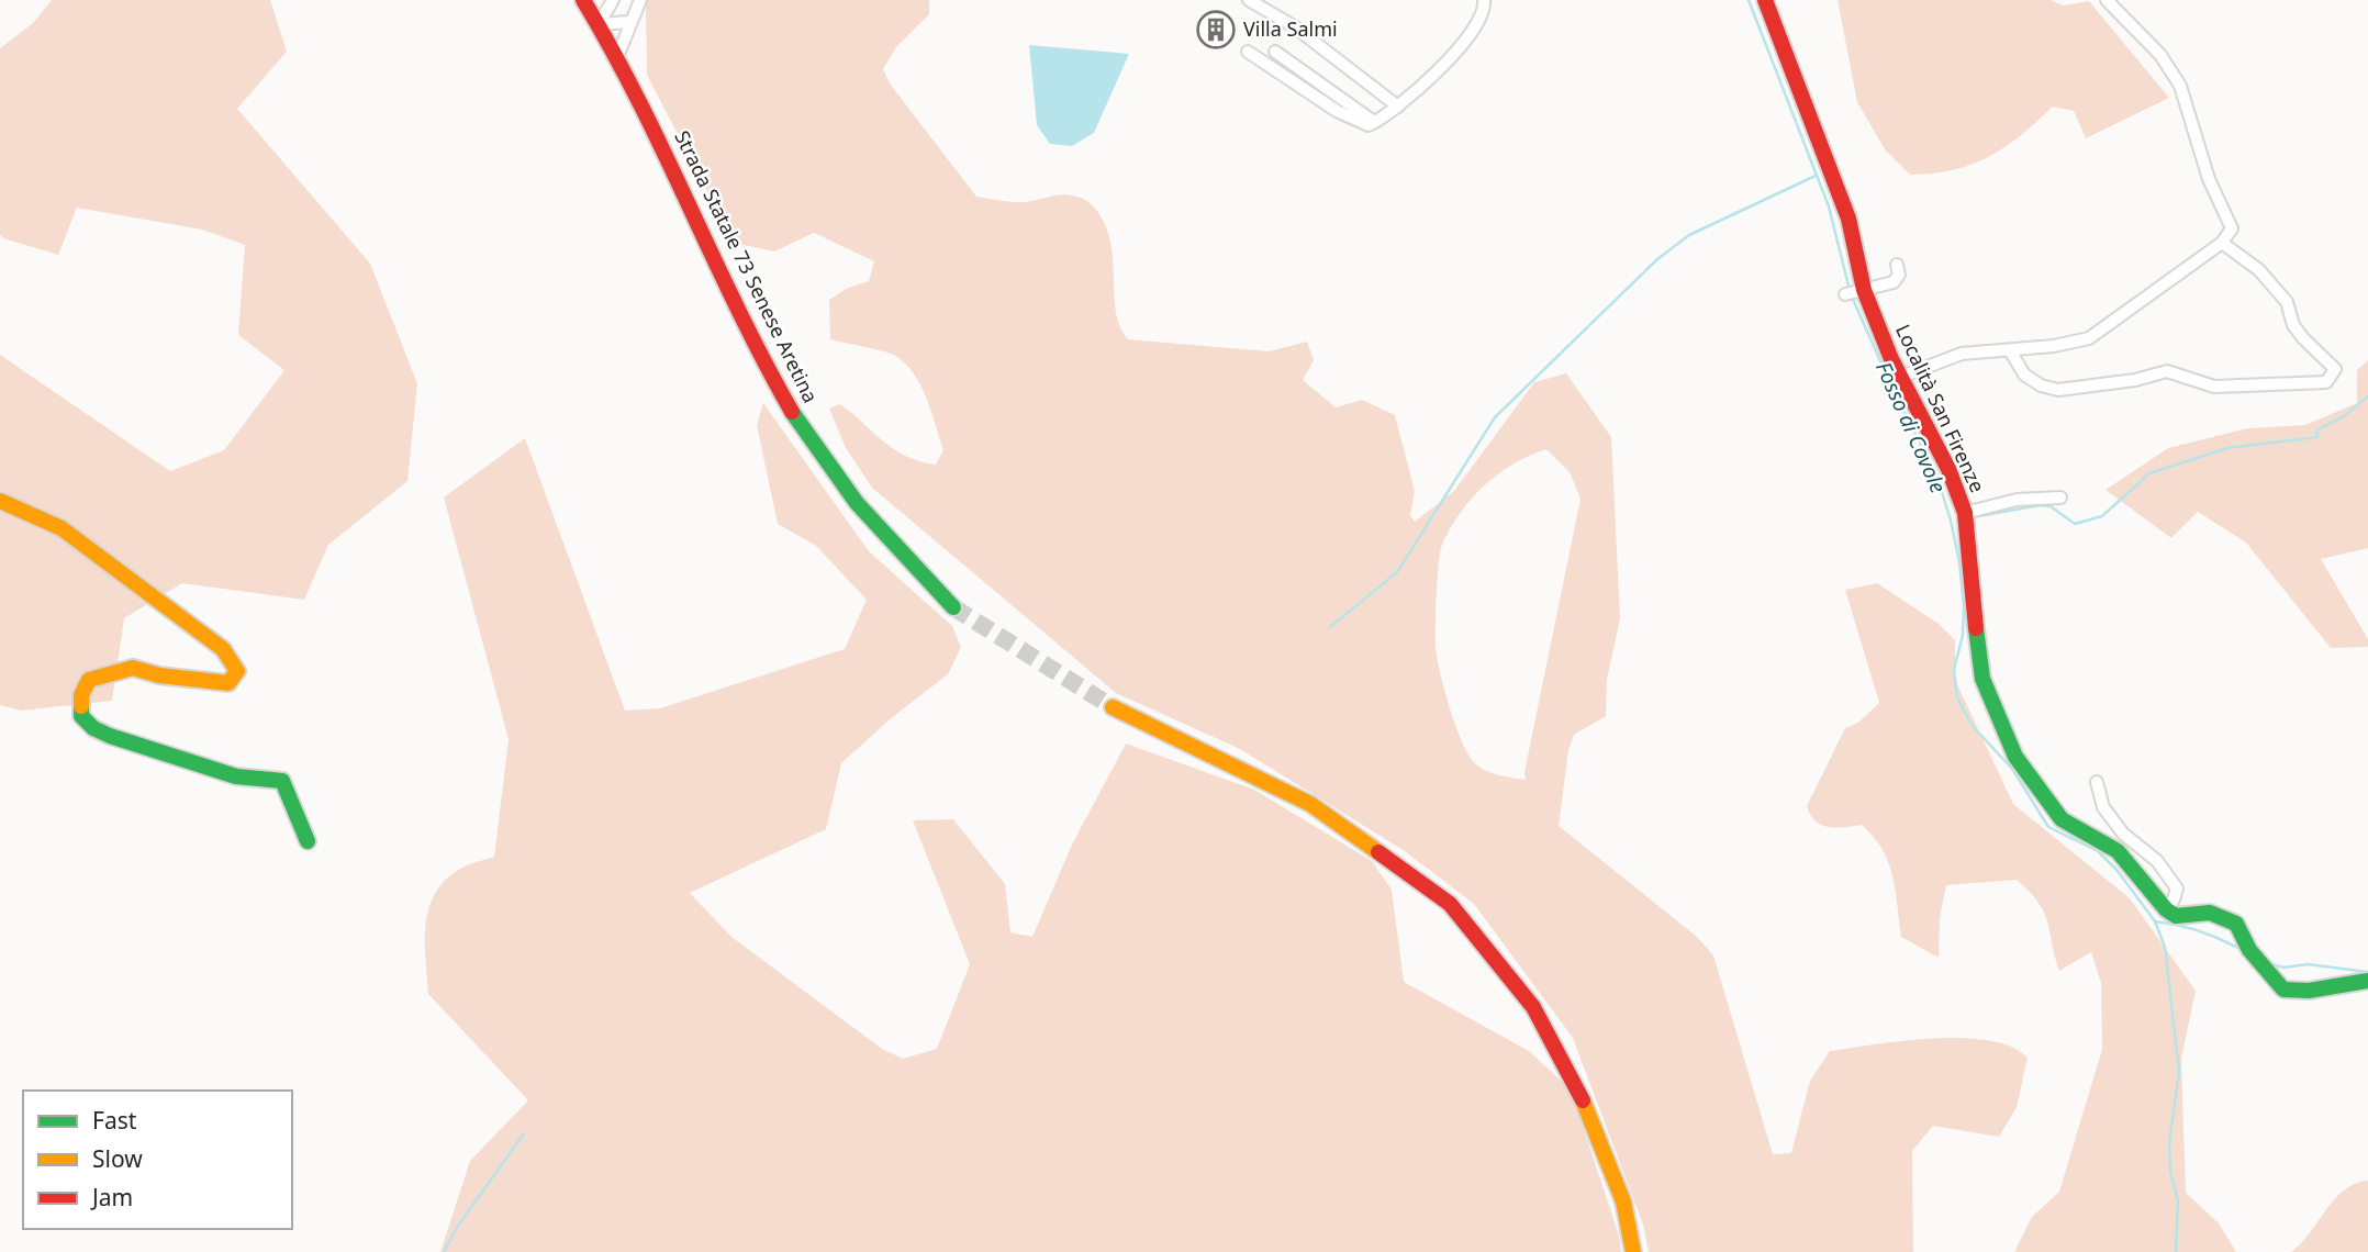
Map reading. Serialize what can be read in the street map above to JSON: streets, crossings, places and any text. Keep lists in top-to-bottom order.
{
  "streets": {
    "street": ["Strada Statale 73 Senese Aretina", "Località San Firenze"]
  },
  "water": ["Fosso di Covole"],
  "places": {
    "building": ["Villa Salmi"]
  },
  "legend": ["Fast", "Slow", "Jam"]
}
